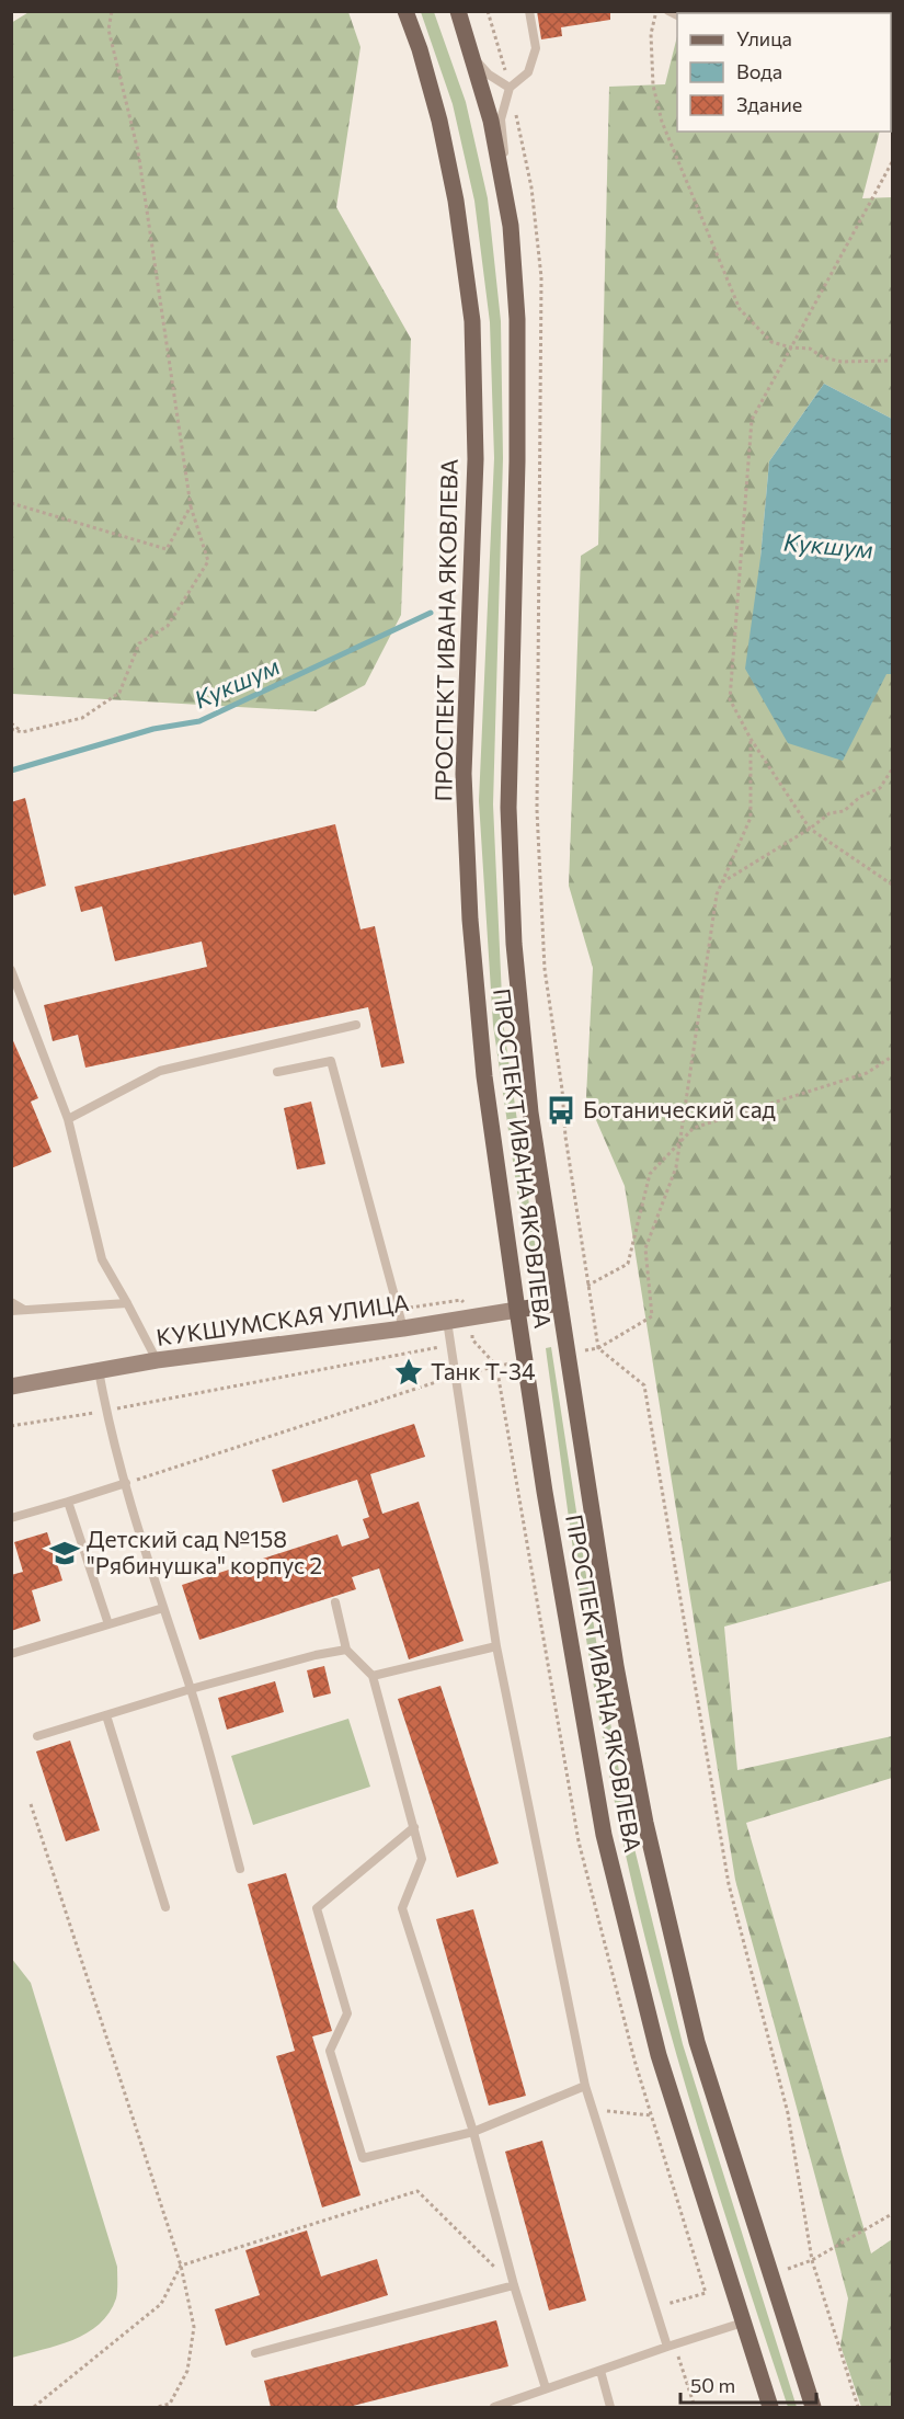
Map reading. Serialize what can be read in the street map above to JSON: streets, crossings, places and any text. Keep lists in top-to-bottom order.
{
  "streets": {
    "main road": ["ПРОСПЕКТ ИВАНА ЯКОВЛЕВА", "КУКШУМСКАЯ УЛИЦА"]
  },
  "crossings": [
    ["ПРОСПЕКТ ИВАНА ЯКОВЛЕВА", "КУКШУМСКАЯ УЛИЦА"]
  ],
  "water": ["Кукшум"],
  "places": {
    "bus stop": ["Ботанический сад"],
    "place": ["Танк Т-34"],
    "school or university": ["Детский сад №158 \"Рябинушка\" корпус 2"]
  },
  "legend": ["Улица", "Вода", "Здание"],
  "scale_bar": "50 m"
}
